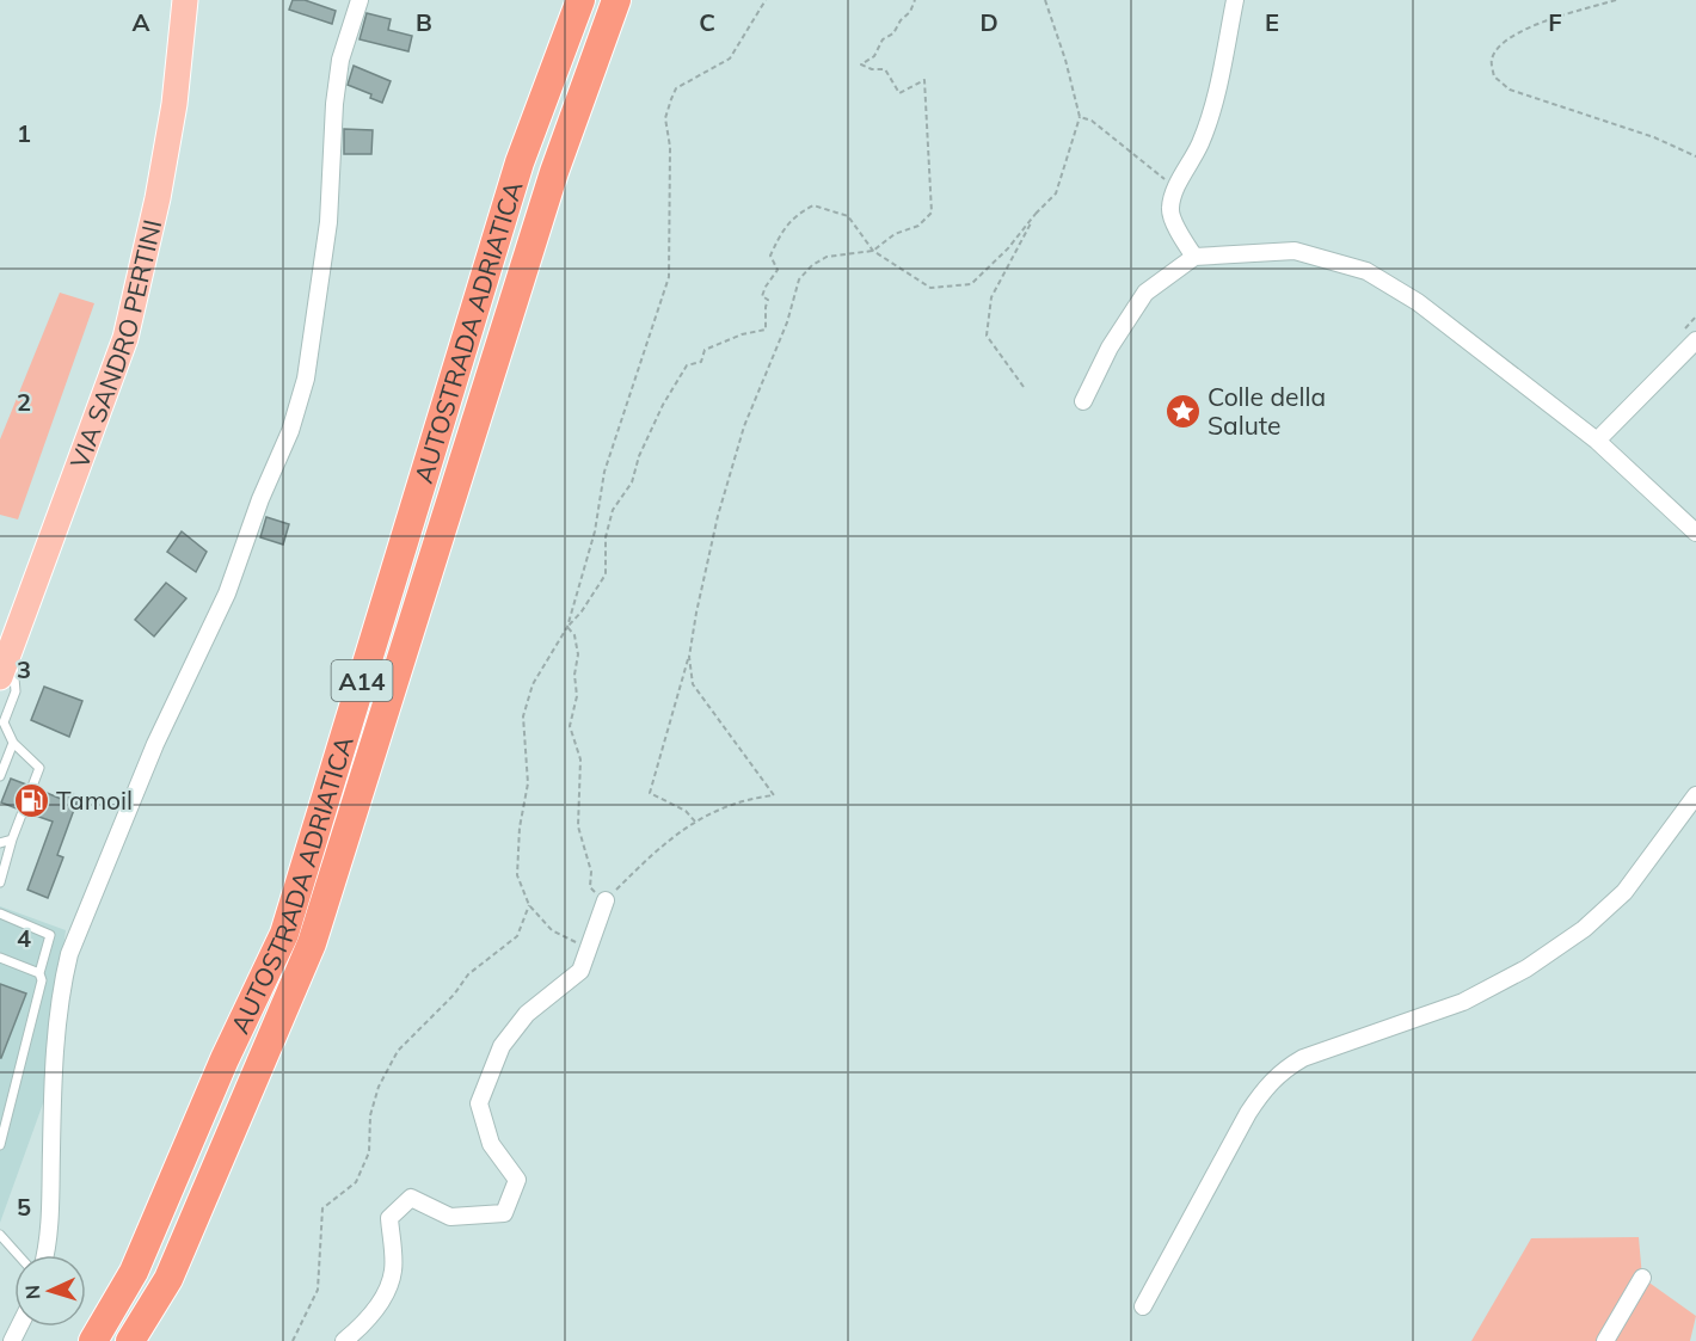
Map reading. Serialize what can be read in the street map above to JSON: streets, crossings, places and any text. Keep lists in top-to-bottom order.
{
  "streets": {
    "highway": ["AUTOSTRADA ADRIATICA", "A14"],
    "main road": ["VIA SANDRO PERTINI"]
  },
  "places": {
    "place": ["Colle della Salute"],
    "fuel station": ["Tamoil"]
  },
  "north": "left",
  "grid": {
    "columns": [
      "A",
      "B",
      "C",
      "D",
      "E",
      "F"
    ],
    "rows": [
      "1",
      "2",
      "3",
      "4",
      "5"
    ]
  }
}
